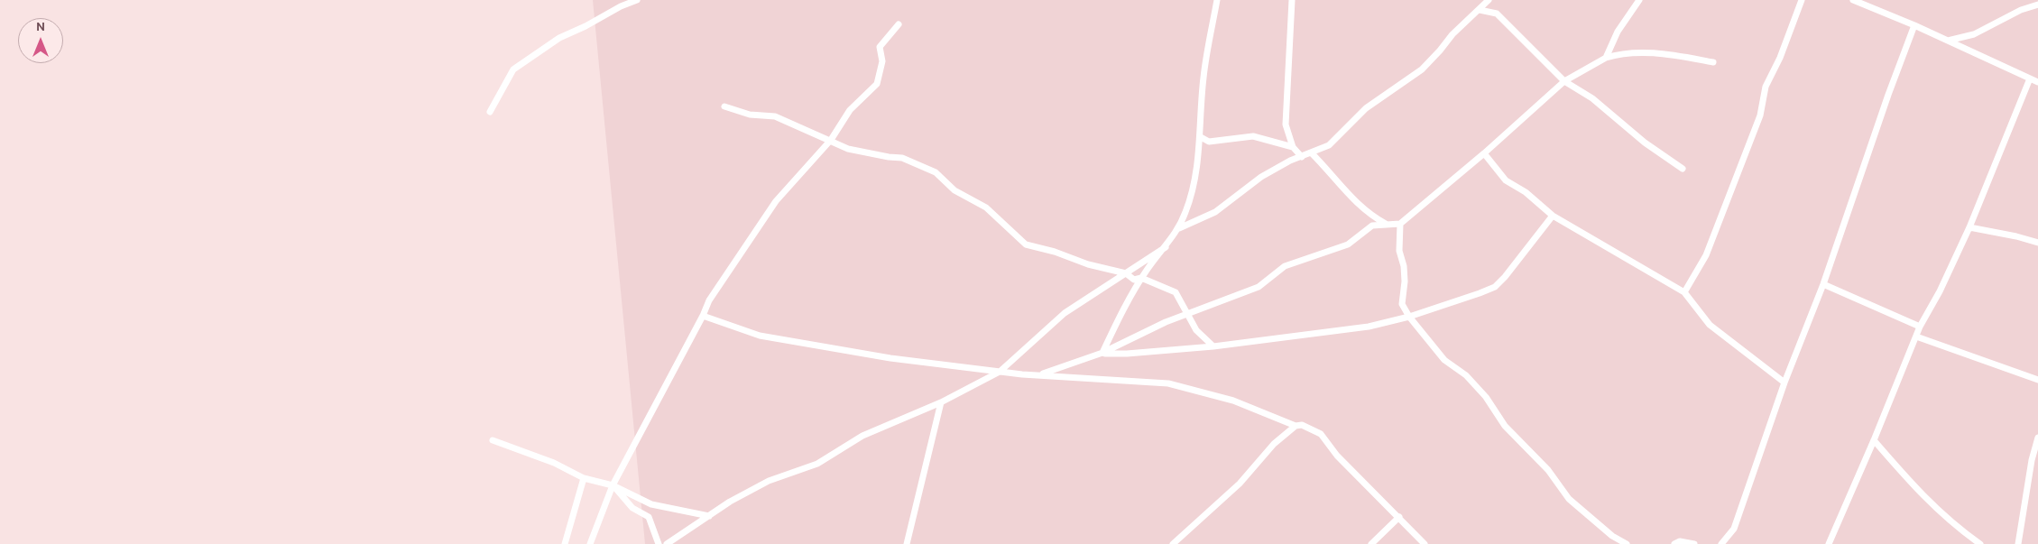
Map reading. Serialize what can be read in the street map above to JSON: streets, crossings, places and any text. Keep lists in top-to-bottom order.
{
  "north": "top"
}
